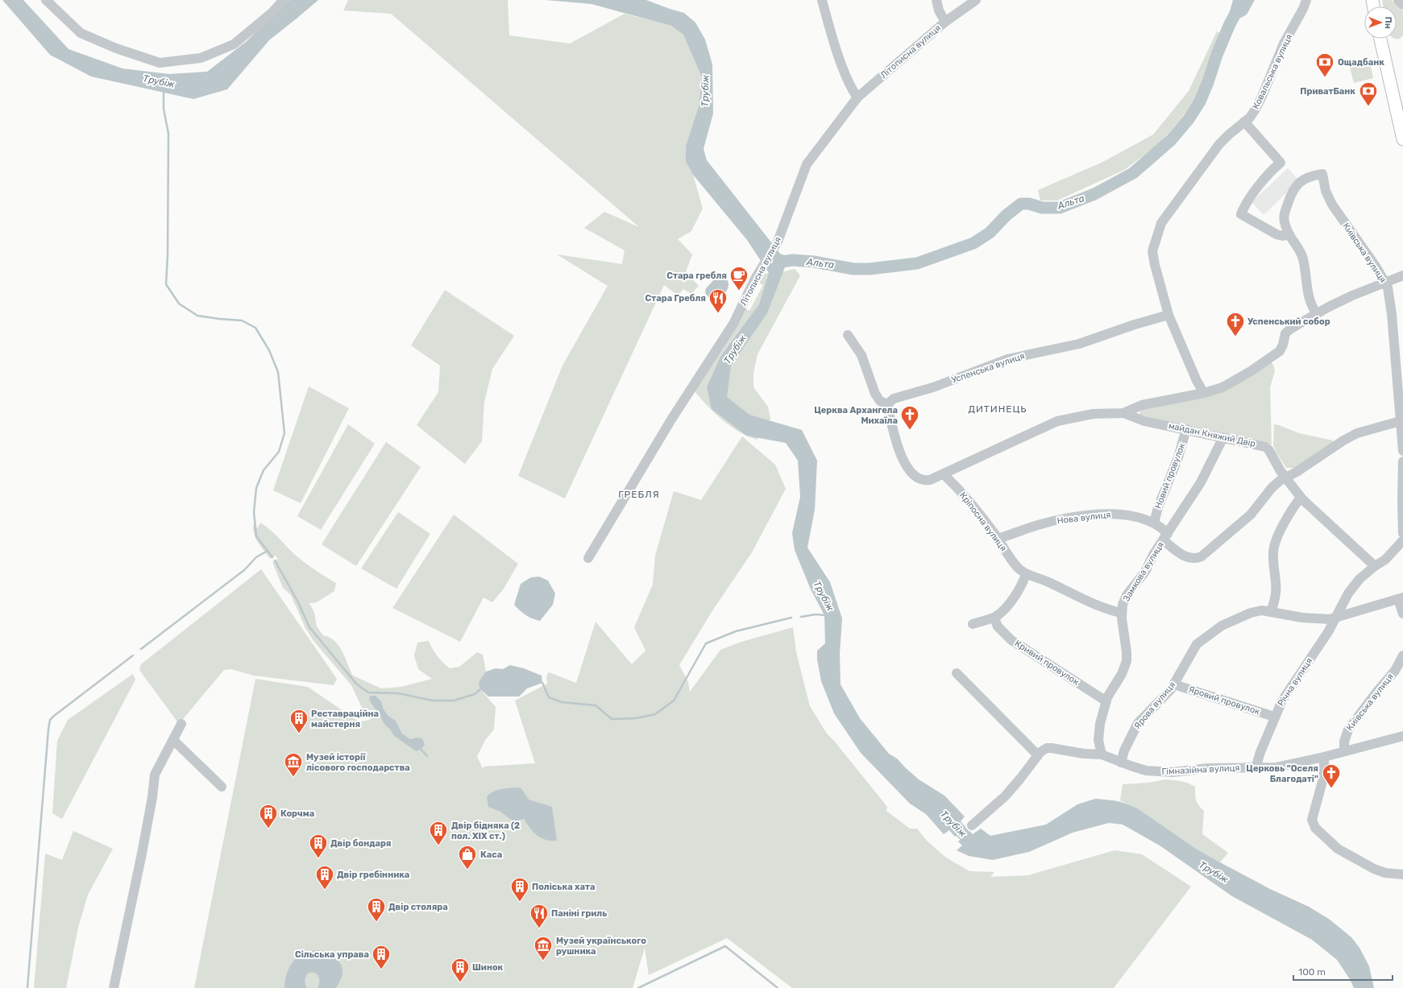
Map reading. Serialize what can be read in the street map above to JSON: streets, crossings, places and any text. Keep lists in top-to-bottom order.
{
  "streets": {
    "street": [
      "Літописна вулиця",
      "Ковальська вулиця",
      "Київська вулиця",
      "Успенська вулиця",
      "майдан Княжий Двір",
      "Новий провулок",
      "Нова вулиця",
      "Кріпосна вулиця",
      "Замкова вулиця",
      "Кривий провулок",
      "Річна вулиця",
      "Яровий провулок",
      "Ярова вулиця",
      "Гімназійна вулиця"
    ]
  },
  "crossings": [
    ["Ковальська вулиця", "Успенська вулиця"],
    ["Київська вулиця", "Нова вулиця"],
    ["Київська вулиця", "Гімназійна вулиця"],
    ["майдан Княжий Двір", "Новий провулок"],
    ["майдан Княжий Двір", "Нова вулиця"],
    ["майдан Княжий Двір", "Замкова вулиця"],
    ["Новий провулок", "Нова вулиця"],
    ["Нова вулиця", "Кріпосна вулиця"],
    ["Нова вулиця", "Замкова вулиця"],
    ["Кріпосна вулиця", "Замкова вулиця"],
    ["Замкова вулиця", "Кривий провулок"],
    ["Замкова вулиця", "Гімназійна вулиця"],
    ["Річна вулиця", "Яровий провулок"],
    ["Річна вулиця", "Ярова вулиця"],
    ["Річна вулиця", "Гімназійна вулиця"],
    ["Яровий провулок", "Ярова вулиця"],
    ["Ярова вулиця", "Гімназійна вулиця"]
  ],
  "districts": ["ДИТИНЕЦЬ", "ГРЕБЛЯ"],
  "water": ["Трубіж", "Альта"],
  "places": {
    "bank": ["Ощадбанк", "ПриватБанк"],
    "cafe": ["Стара гребля"],
    "restaurant": ["Стара Гребля", "Паніні гриль"],
    "church": ["Успенський собор", "Церква Архангела Михаїла", "Церковь \"Оселя Благодаті\""],
    "building": [
      "Реставраційна майстерня",
      "Корчма",
      "Двір бідняка (2 пол. XIX ст.)",
      "Двір бондаря",
      "Двір гребінника",
      "Поліська хата",
      "Двір столяра",
      "Сільська управа",
      "Шинок"
    ],
    "museum": ["Музей історії лісового господарства", "Музей українського рушника"],
    "shop": ["Каса"]
  },
  "scale_bar": "100 m",
  "north": "right"
}
